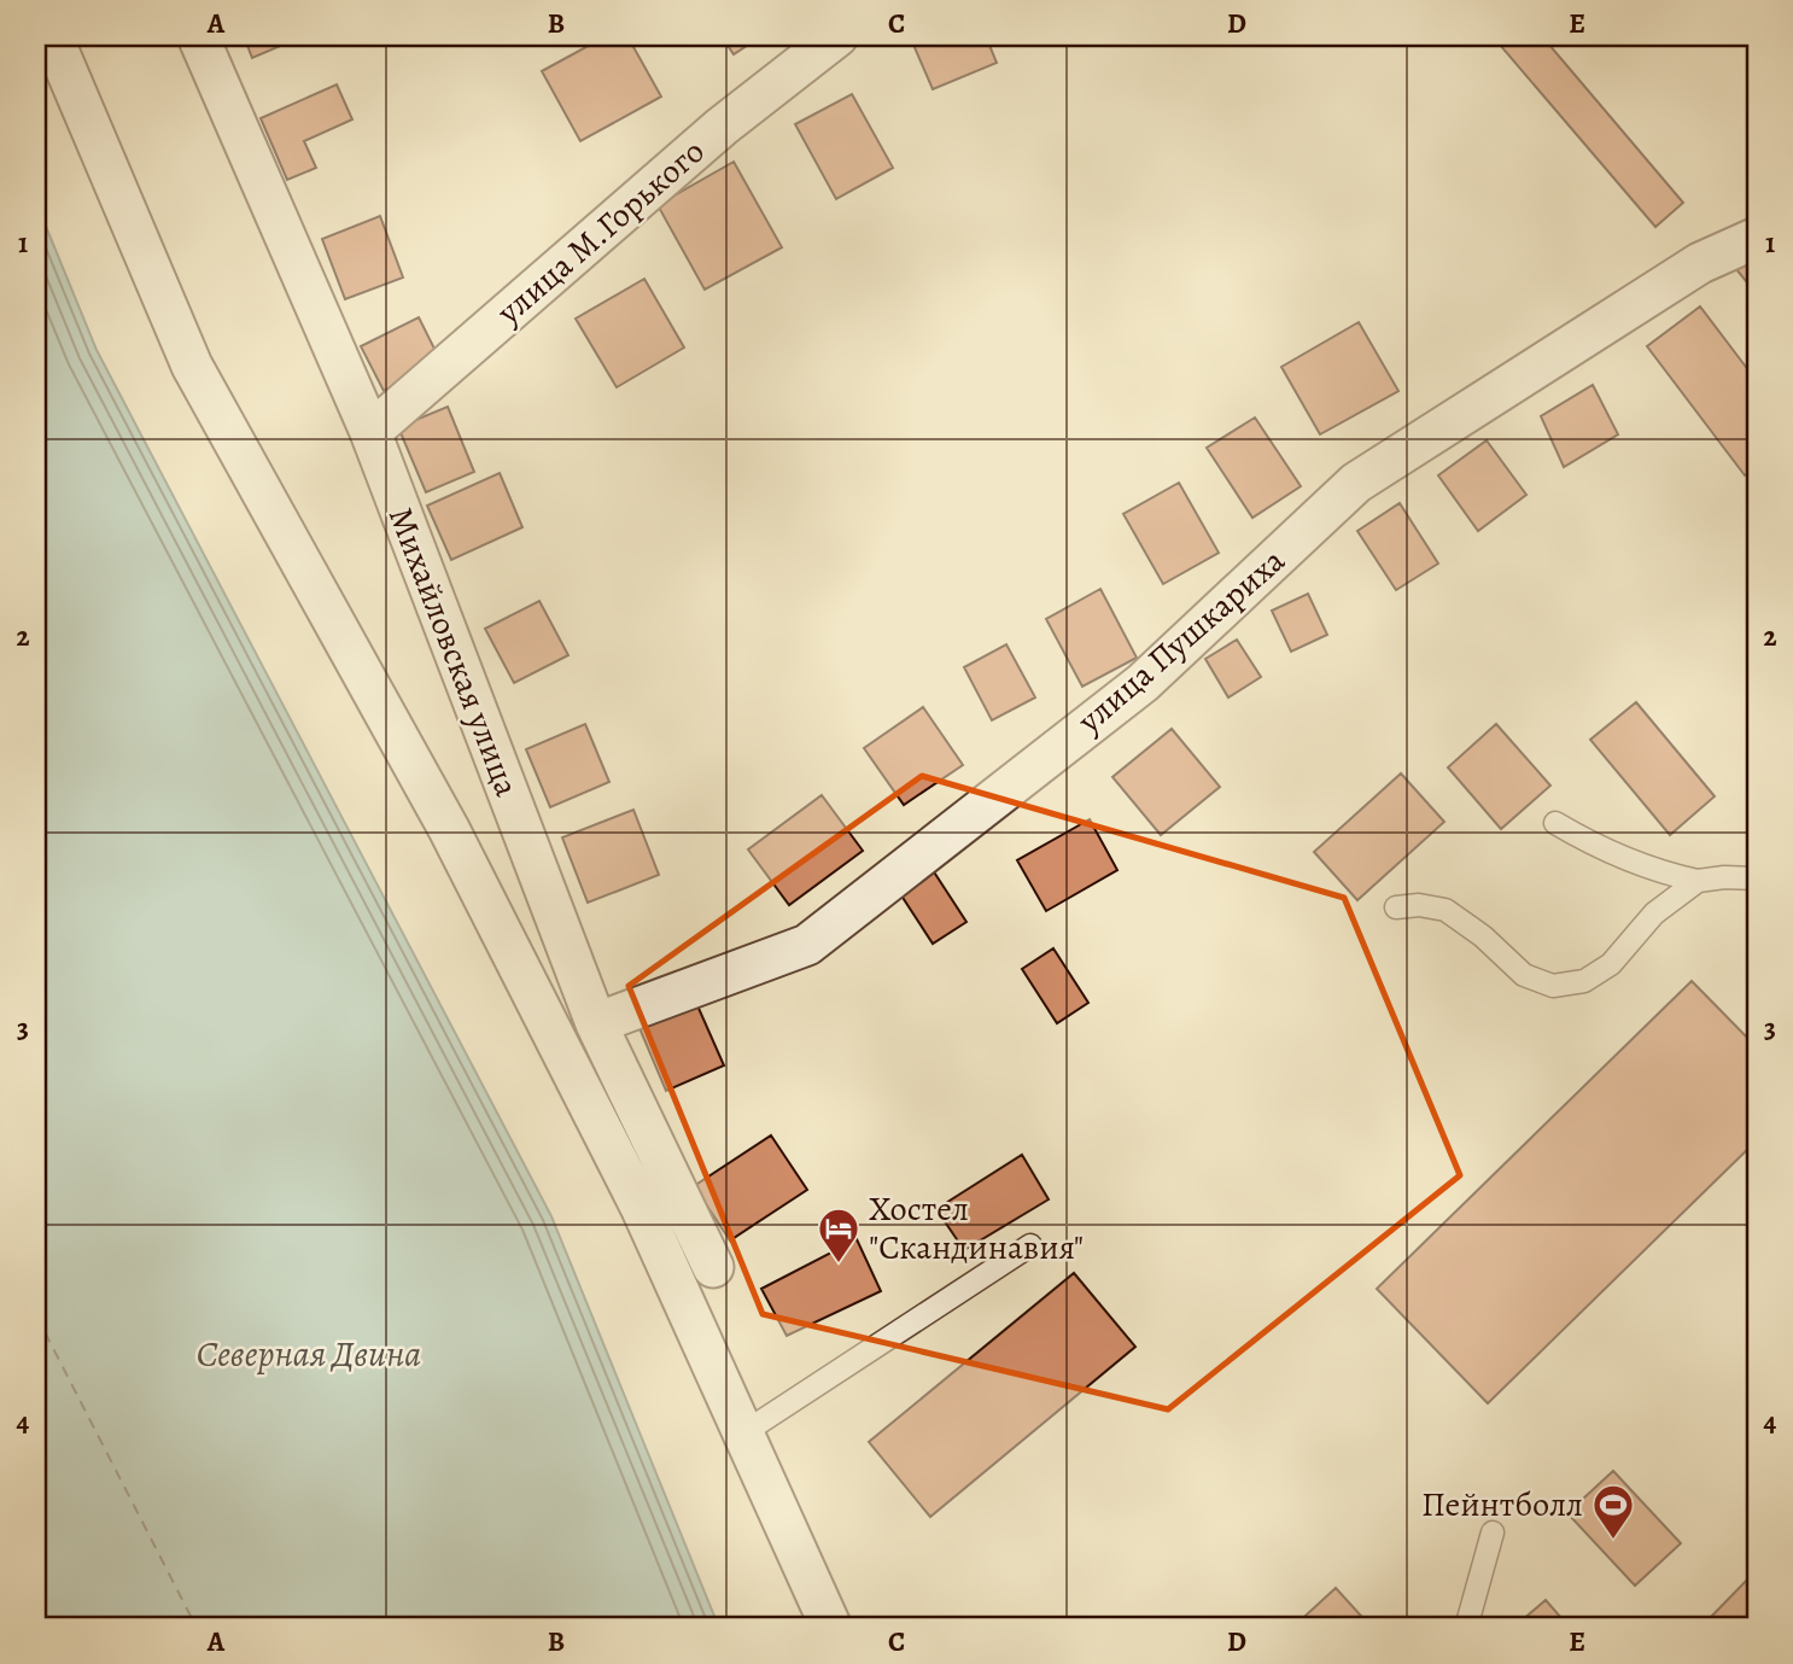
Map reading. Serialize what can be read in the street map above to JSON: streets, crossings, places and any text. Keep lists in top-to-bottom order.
{
  "streets": {
    "street": ["улица М.Горького", "улица Пушкариха", "Михайловская улица"]
  },
  "crossings": [
    ["улица М.Горького", "Михайловская улица"],
    ["улица Пушкариха", "Михайловская улица"]
  ],
  "water": ["Северная Двина"],
  "places": {
    "hotel": ["Хостел \"Скандинавия\""],
    "sports": ["Пейнтболл"]
  },
  "grid": {
    "columns": [
      "A",
      "B",
      "C",
      "D",
      "E"
    ],
    "rows": [
      "1",
      "2",
      "3",
      "4"
    ]
  }
}
